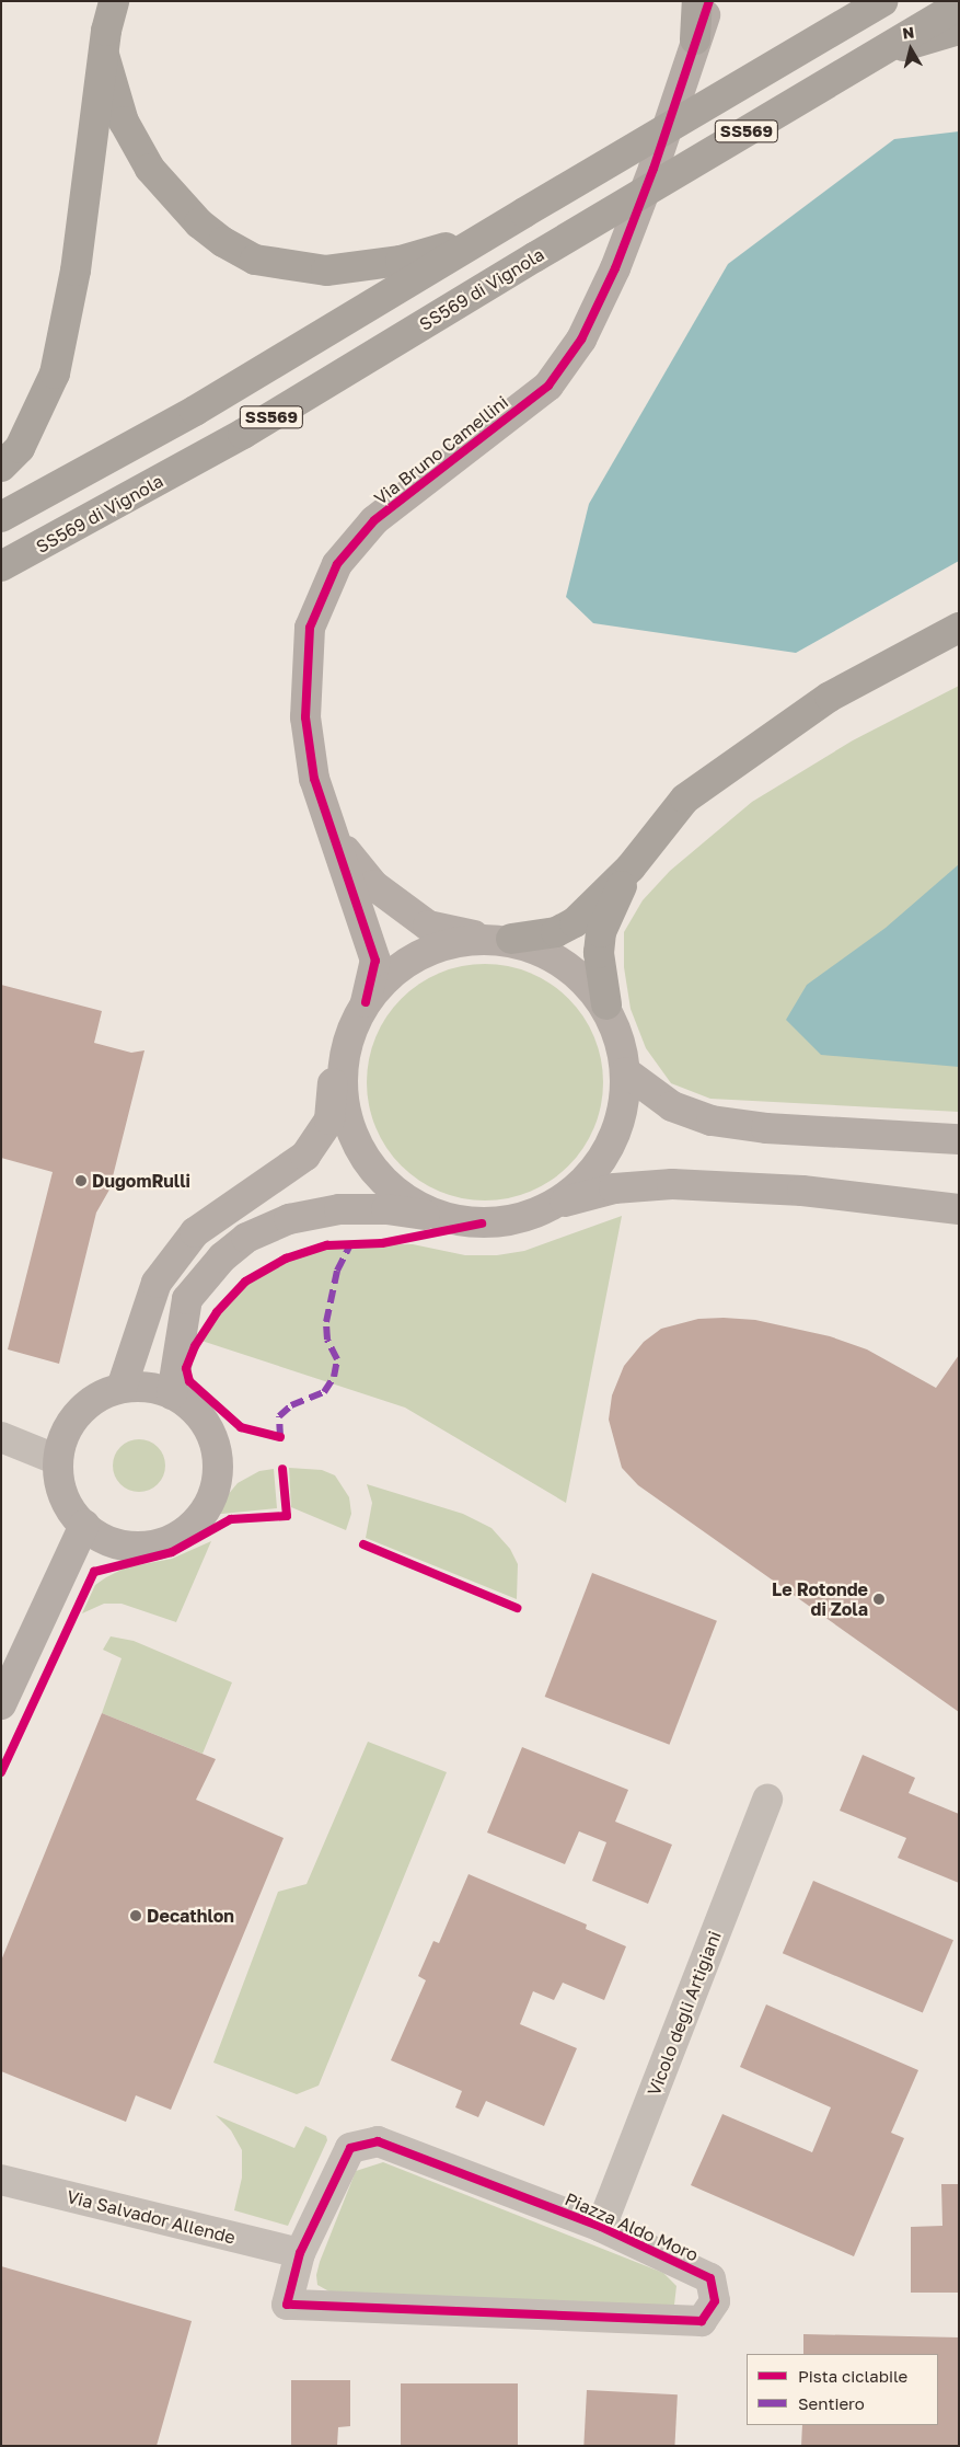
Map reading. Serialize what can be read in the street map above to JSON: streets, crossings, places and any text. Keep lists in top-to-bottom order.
{
  "streets": {
    "highway": ["SS569", "SS569 di Vignola"],
    "street": [
      "Via Bruno Camellini",
      "Vicolo degli Artigiani",
      "Via Salvador Allende",
      "Piazza Aldo Moro"
    ]
  },
  "crossings": [
    ["Vicolo degli Artigiani", "Piazza Aldo Moro"],
    ["Via Salvador Allende", "Piazza Aldo Moro"]
  ],
  "places": ["DugomRulli", "Le Rotonde di Zola", "Decathlon"],
  "legend": ["Pista ciclabile", "Sentiero"],
  "north": "top"
}
